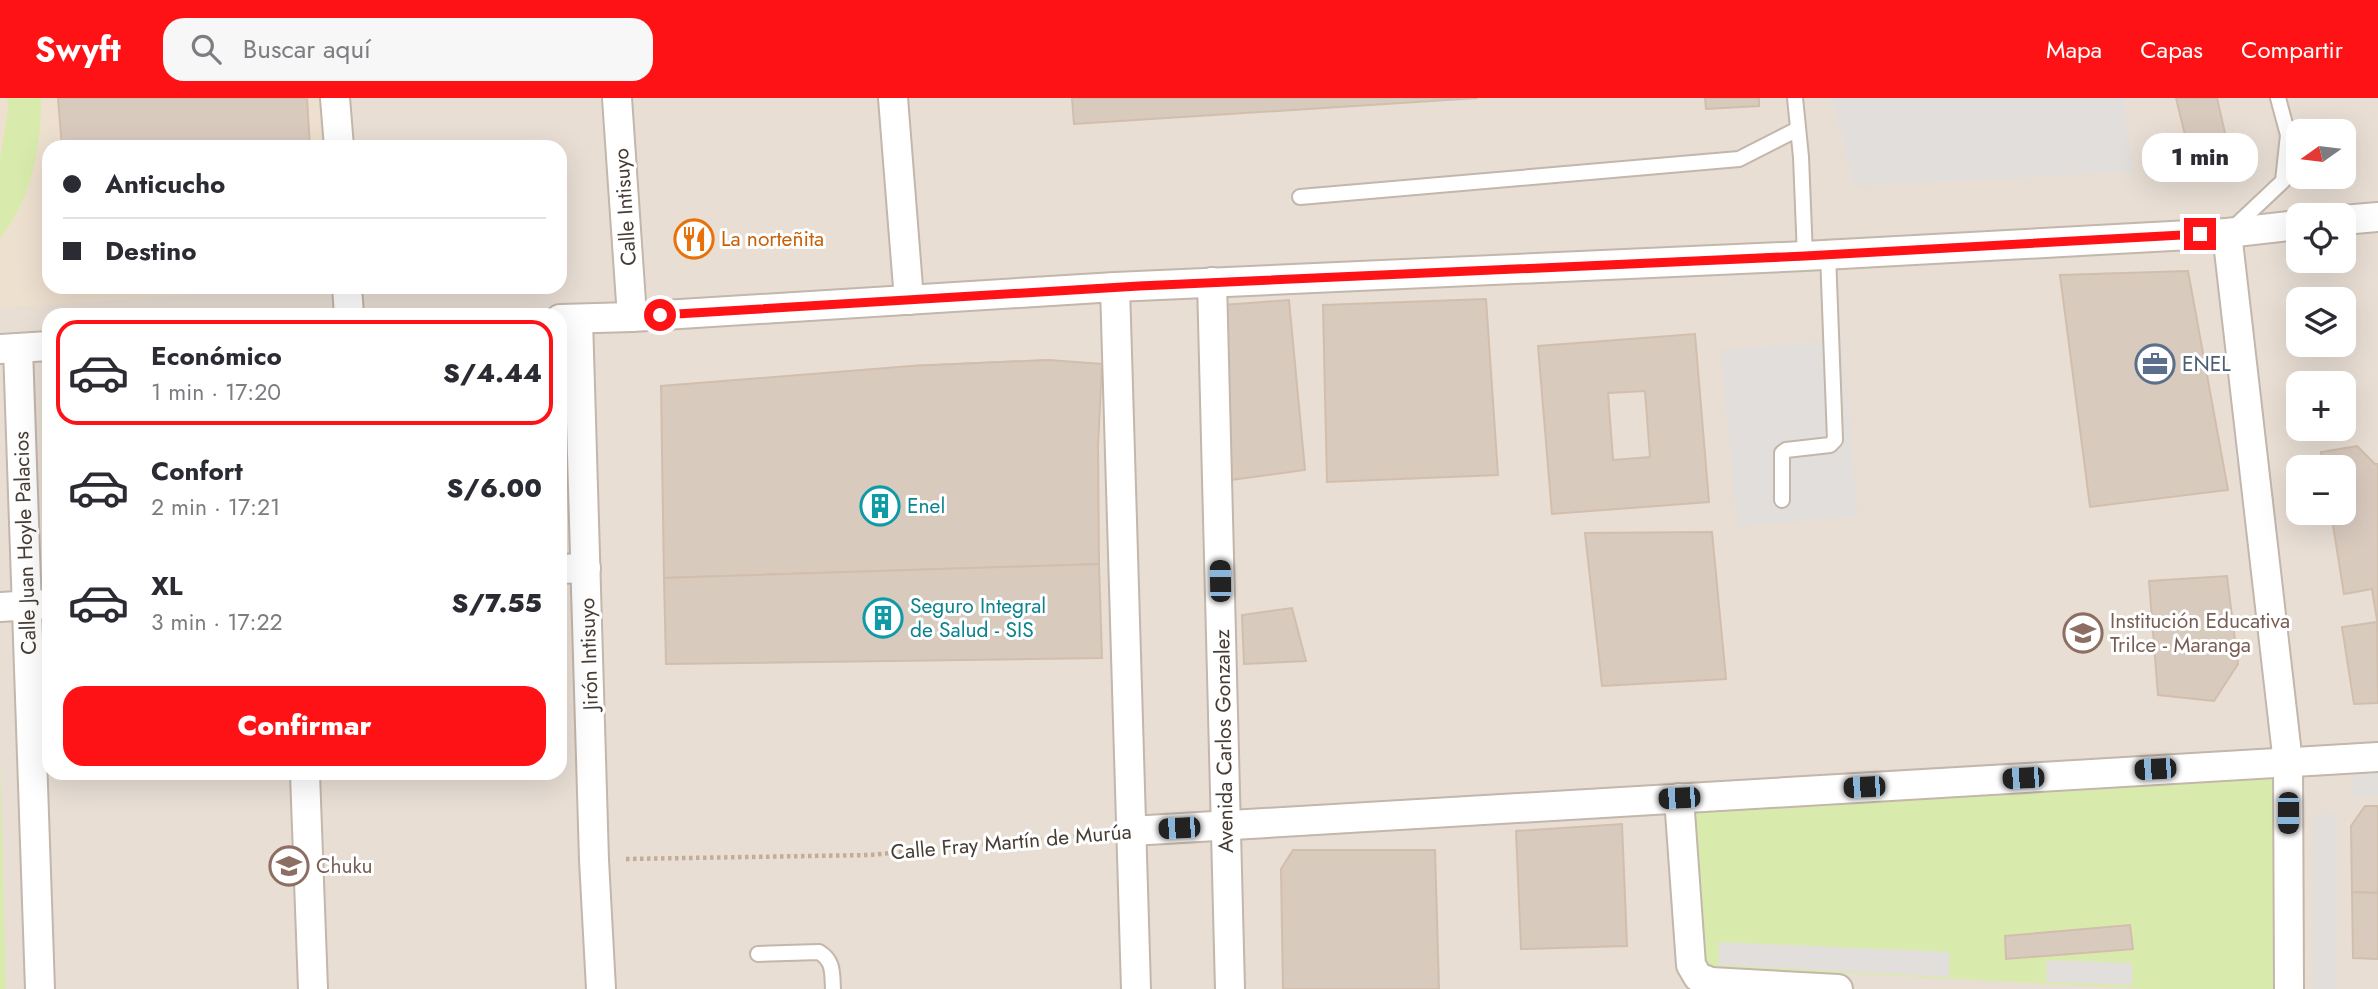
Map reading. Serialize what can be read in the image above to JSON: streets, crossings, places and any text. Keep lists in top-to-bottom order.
{
  "streets": {
    "street": [
      "Calle Intisuyo",
      "Calle Juan Hoyle Palacios",
      "Jirón Intisuyo",
      "Avenida Carlos Gonzalez",
      "Calle Fray Martín de Murúa"
    ]
  },
  "crossings": [
    ["Jirón Intisuyo", "Calle Fray Martín de Murúa"],
    ["Avenida Carlos Gonzalez", "Calle Fray Martín de Murúa"]
  ],
  "places": {
    "restaurant": ["La norteñita"],
    "office": ["ENEL"],
    "building": ["Enel", "Seguro Integral de Salud - SIS"],
    "school or university": ["Institución Educativa Trilce - Maranga", "Chuku"]
  },
  "north": "left",
  "page": {
    "header": "Swyft",
    "search": "Buscar aquí",
    "nav": ["Mapa", "Capas", "Compartir"],
    "map_buttons": ["+", "−"],
    "bubble": "1 min",
    "banner": ["Anticucho", "Destino"],
    "list": [
      {
        "name": "Económico",
        "note": "1 min · 17:20",
        "value": "S/4.44"
      },
      {
        "name": "Confort",
        "note": "2 min · 17:21",
        "value": "S/6.00"
      },
      {
        "name": "XL",
        "note": "3 min · 17:22",
        "value": "S/7.55"
      }
    ],
    "buttons": "Confirmar"
  }
}
